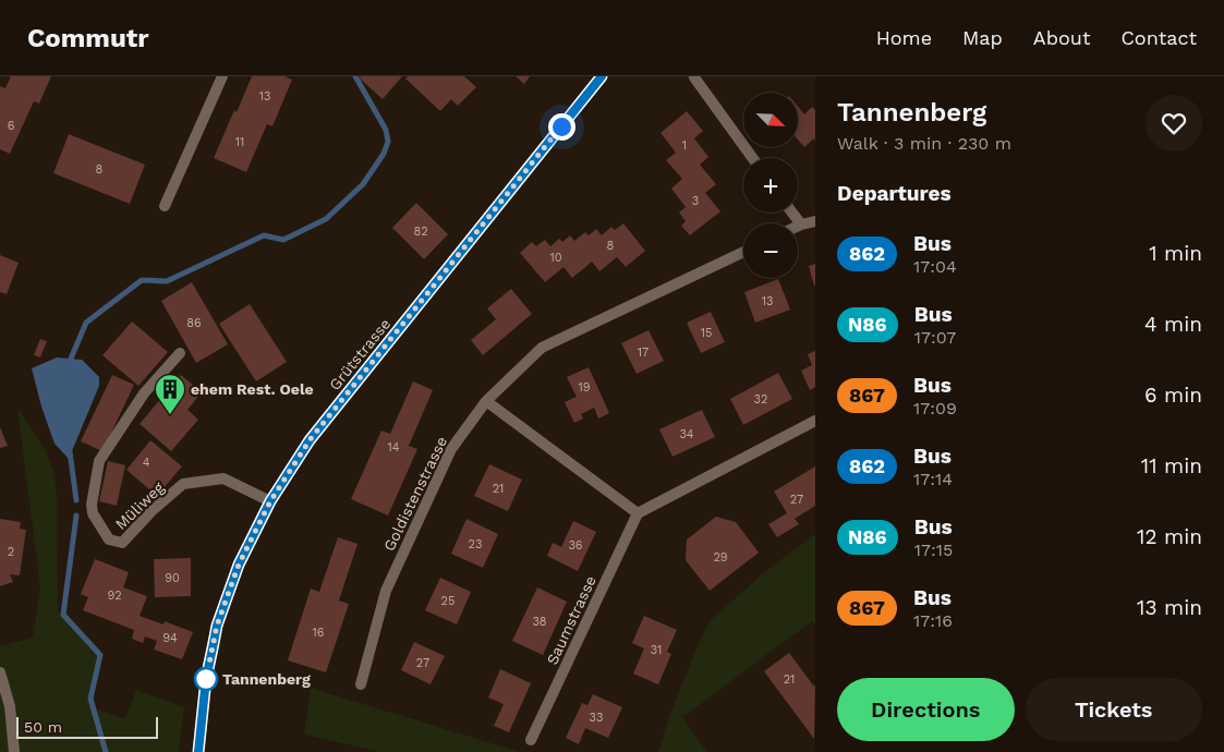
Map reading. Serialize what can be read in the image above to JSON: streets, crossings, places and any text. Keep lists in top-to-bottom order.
{
  "streets": {
    "main road": ["Grütstrasse"],
    "street": ["Goldistenstrasse", "Müliweg", "Saumstrasse"]
  },
  "crossings": [
    ["Grütstrasse", "Müliweg"]
  ],
  "places": {
    "building": ["ehem Rest. Oele"],
    "other": ["Tannenberg"]
  },
  "lines": ["bus line 862"],
  "house_numbers": [
    "13",
    "6",
    "11",
    "1",
    "8",
    "3",
    "82",
    "8",
    "10",
    "13",
    "86",
    "15",
    "17",
    "19",
    "32",
    "34",
    "14",
    "4",
    "21",
    "27",
    "23",
    "36",
    "2",
    "29",
    "90",
    "92",
    "25",
    "38",
    "16",
    "94",
    "31",
    "27",
    "21",
    "33"
  ],
  "scale_bar": "50 m",
  "north": "bottom right",
  "page": {
    "header": "Commutr",
    "nav": [
      "Home",
      "Map",
      "About",
      "Contact"
    ],
    "heading": [
      ["Tannenberg", "Walk · 3 min · 230 m"],
      "Departures"
    ],
    "map_buttons": ["+", "−"],
    "list": [
      {
        "mark": "862",
        "name": "Bus",
        "note": "17:04",
        "value": "1 min"
      },
      {
        "mark": "N86",
        "name": "Bus",
        "note": "17:07",
        "value": "4 min"
      },
      {
        "mark": "867",
        "name": "Bus",
        "note": "17:09",
        "value": "6 min"
      },
      {
        "mark": "862",
        "name": "Bus",
        "note": "17:14",
        "value": "11 min"
      },
      {
        "mark": "N86",
        "name": "Bus",
        "note": "17:15",
        "value": "12 min"
      },
      {
        "mark": "867",
        "name": "Bus",
        "note": "17:16",
        "value": "13 min"
      }
    ],
    "buttons": ["Directions", "Tickets"],
    "scale": "50 m"
  }
}
